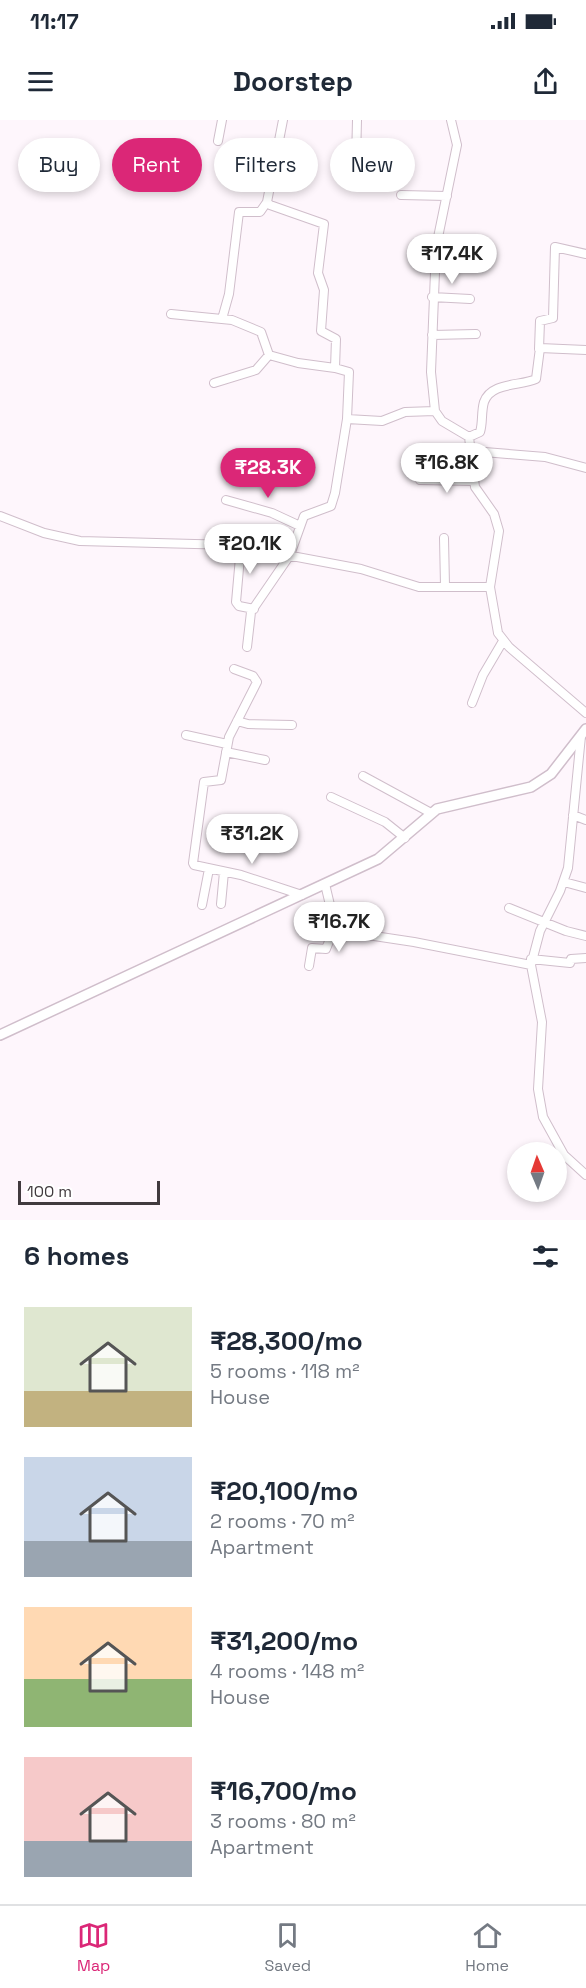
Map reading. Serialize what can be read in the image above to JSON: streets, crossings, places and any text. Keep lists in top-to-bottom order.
{
  "scale_bar": "100 m",
  "north": "top",
  "page": {
    "status": "11:17",
    "header": "Doorstep",
    "chip": [
      "Buy",
      "Rent",
      "Filters",
      "New"
    ],
    "price": [
      "₹17.4K",
      "₹16.8K",
      "₹28.3K",
      "₹20.1K",
      "₹31.2K",
      "₹16.7K"
    ],
    "scale": "100 m",
    "heading": "6 homes",
    "list": [
      {
        "name": "₹28,300/mo",
        "note": "5 rooms · 118 m² · House"
      },
      {
        "name": "₹20,100/mo",
        "note": "2 rooms · 70 m² · Apartment"
      },
      {
        "name": "₹31,200/mo",
        "note": "4 rooms · 148 m² · House"
      },
      {
        "name": "₹16,700/mo",
        "note": "3 rooms · 80 m² · Apartment"
      }
    ],
    "tabs": ["Map", "Saved", "Home"]
  }
}
